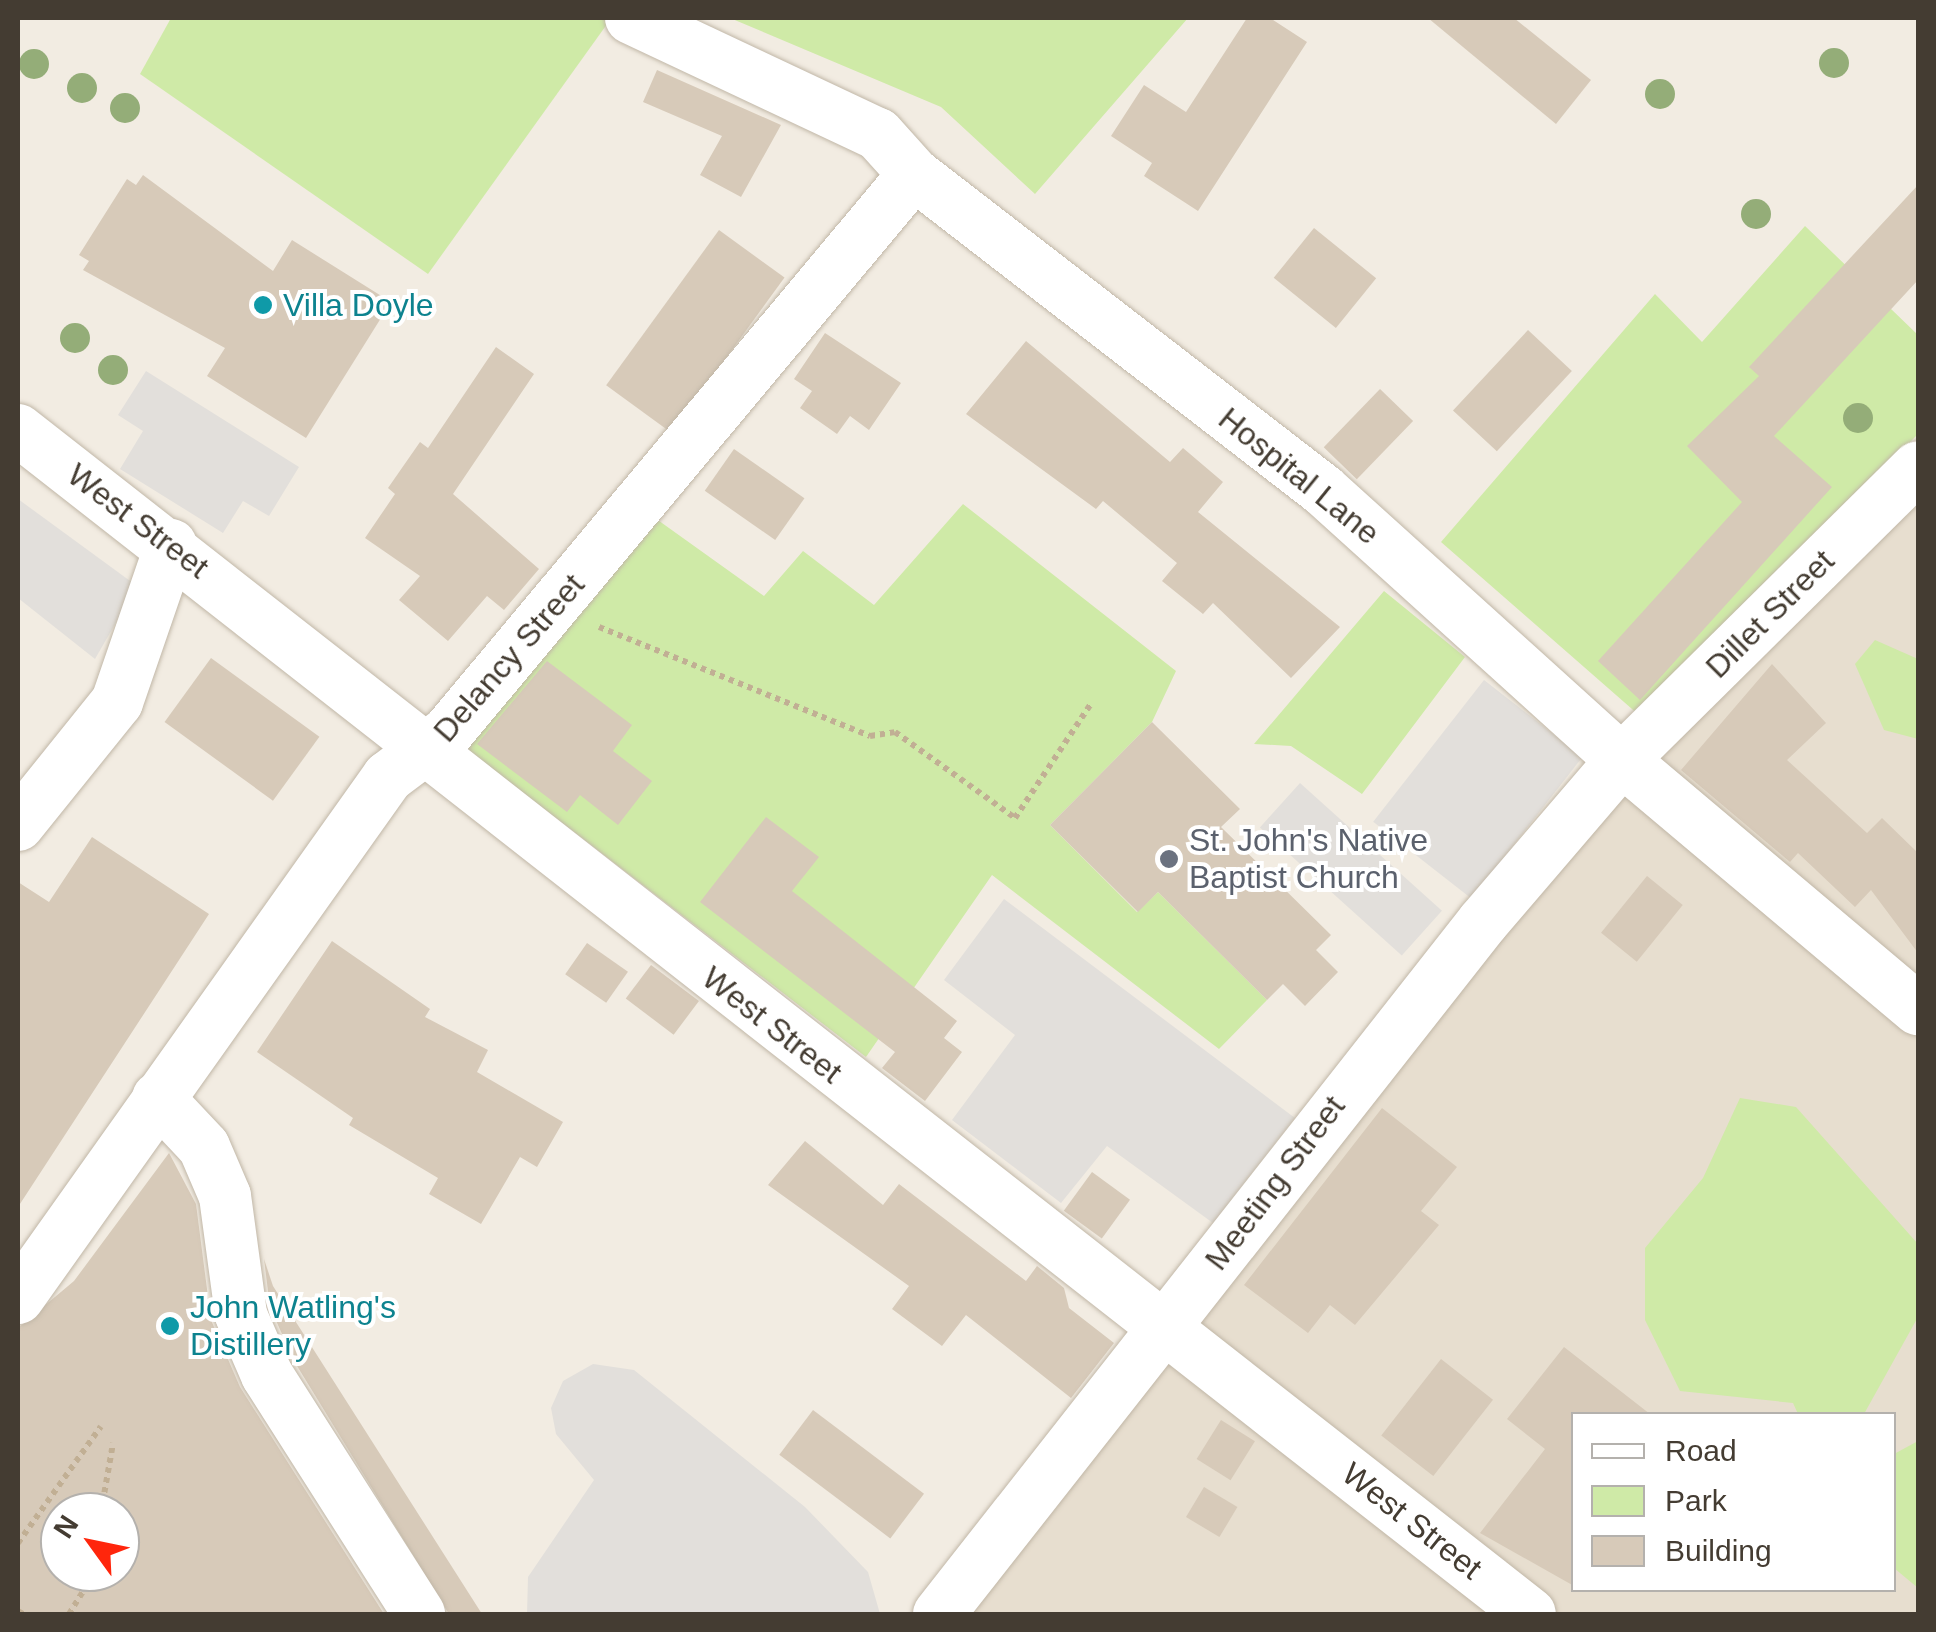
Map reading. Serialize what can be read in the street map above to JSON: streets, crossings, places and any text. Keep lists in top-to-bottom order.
{
  "streets": {
    "street": [
      "Hospital Lane",
      "West Street",
      "Dillet Street",
      "Delancy Street",
      "Meeting Street"
    ]
  },
  "crossings": [
    ["Hospital Lane", "Dillet Street"],
    ["Hospital Lane", "Delancy Street"],
    ["Hospital Lane", "Meeting Street"],
    ["West Street", "Delancy Street"],
    ["West Street", "Meeting Street"],
    ["Dillet Street", "Meeting Street"]
  ],
  "places": ["Villa Doyle", "St. John's Native Baptist Church", "John Watling's Distillery"],
  "legend": ["Road", "Park", "Building"],
  "north": "top left"
}
